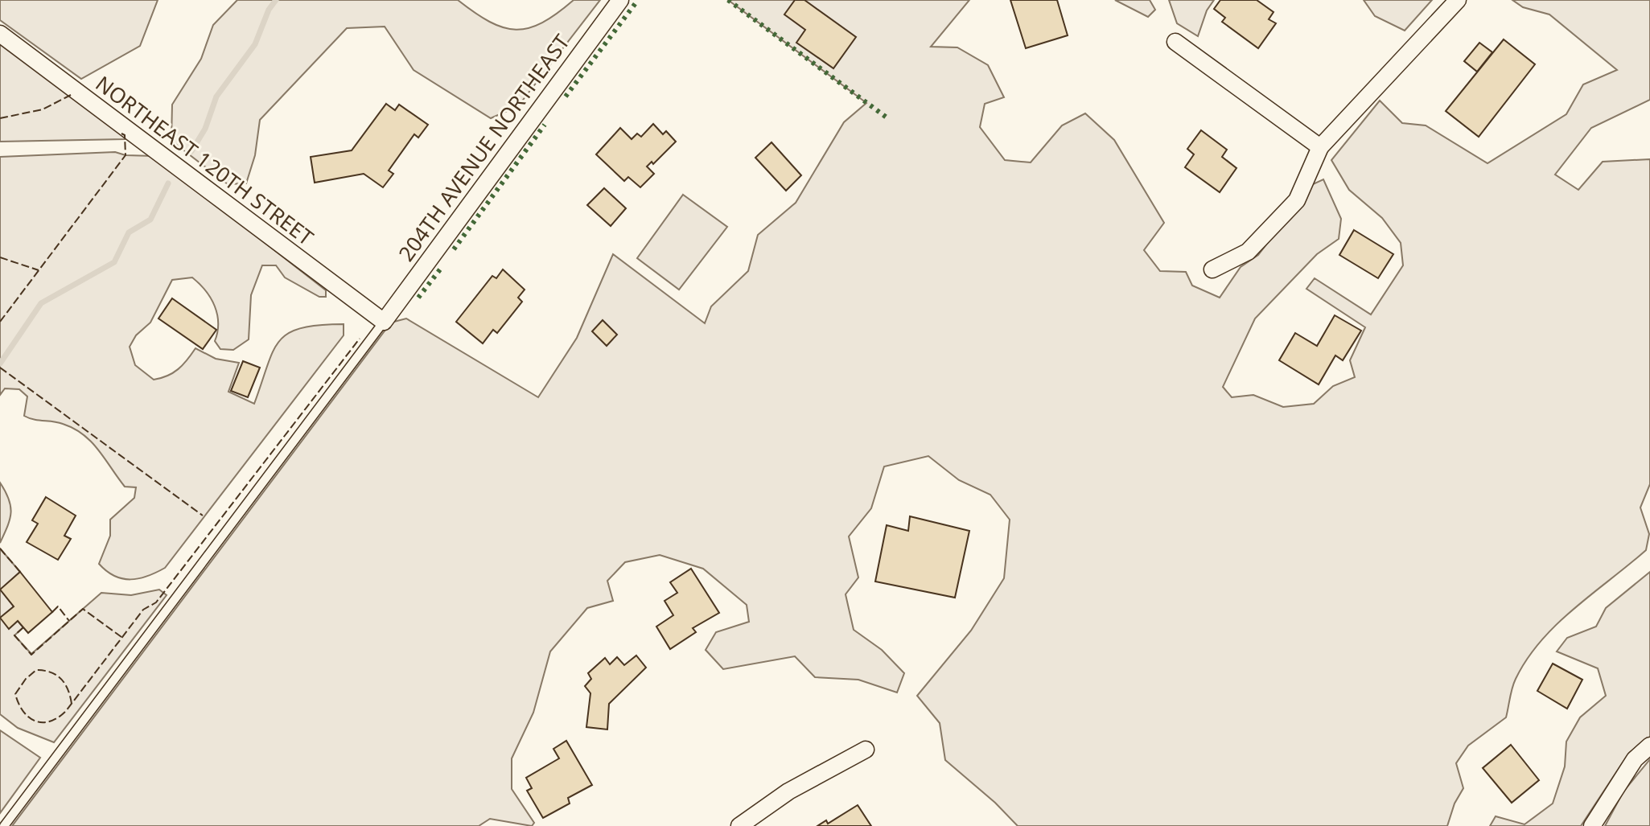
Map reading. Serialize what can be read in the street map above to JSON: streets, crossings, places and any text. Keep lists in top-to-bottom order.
{
  "streets": {
    "street": ["204TH AVENUE NORTHEAST", "NORTHEAST 120TH STREET"]
  },
  "crossings": [
    ["204TH AVENUE NORTHEAST", "NORTHEAST 120TH STREET"]
  ]
}
